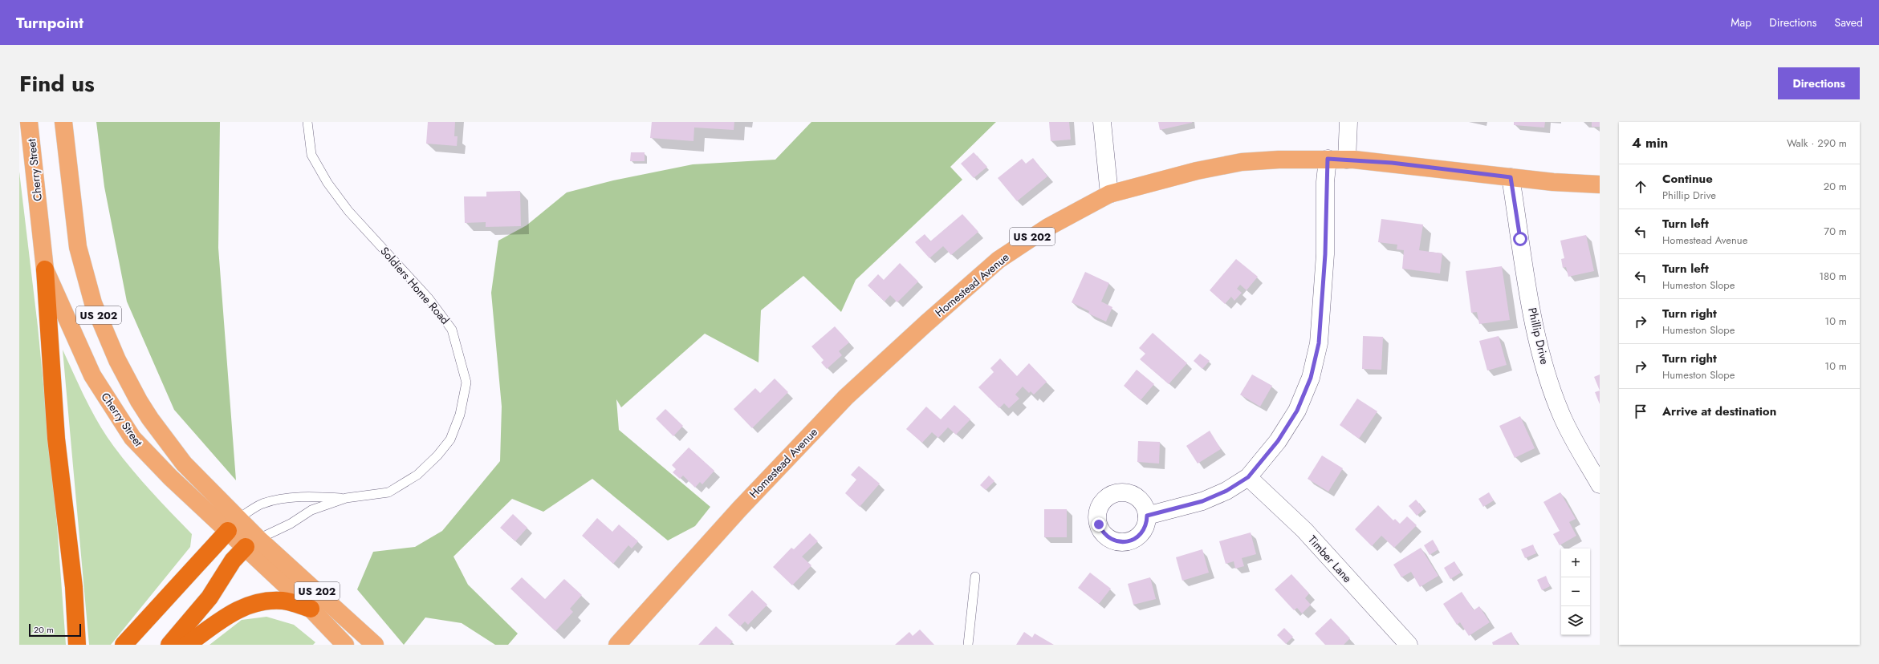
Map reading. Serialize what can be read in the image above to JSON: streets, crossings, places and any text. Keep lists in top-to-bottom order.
{
  "streets": {
    "main road": ["Cherry Street", "US 202", "Homestead Avenue"],
    "street": ["Phillip Drive", "Timber Lane"],
    "lane": ["Soldiers Home Road"]
  },
  "crossings": [
    ["Cherry Street", "Soldiers Home Road"],
    ["Homestead Avenue", "Phillip Drive"]
  ],
  "scale_bar": "20 m",
  "page": {
    "header": "Turnpoint",
    "nav": ["Map", "Directions", "Saved"],
    "title": "Find us",
    "buttons": "Directions",
    "heading": ["4 min", "Walk · 290 m"],
    "list": [
      ["Continue", "Phillip Drive", "20 m"],
      ["Turn left", "Homestead Avenue", "70 m"],
      ["Turn left", "Humeston Slope", "180 m"],
      ["Turn right", "Humeston Slope", "10 m"],
      ["Turn right", "Humeston Slope", "10 m"],
      "Arrive at destination"
    ],
    "map_buttons": ["+", "−"],
    "scale": "20 m"
  }
}
